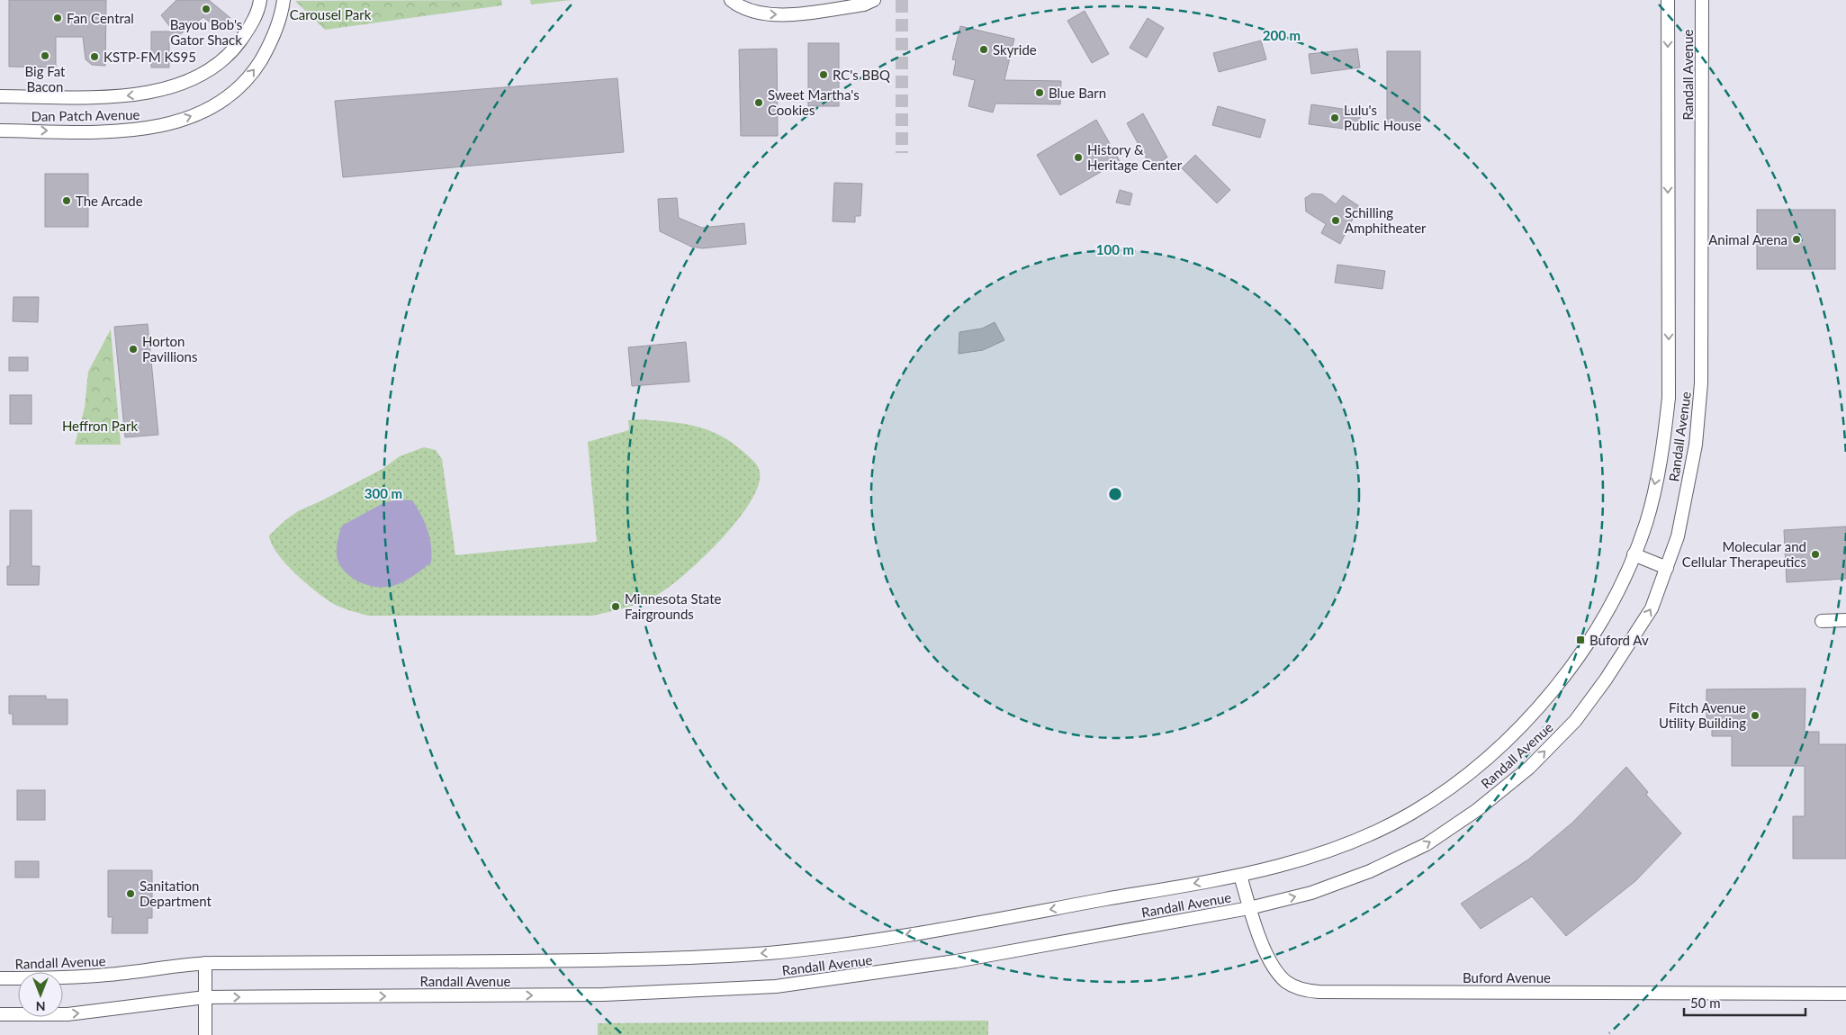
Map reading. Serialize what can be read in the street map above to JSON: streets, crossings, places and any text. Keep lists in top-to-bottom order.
{
  "streets": {
    "street": ["Randall Avenue", "Dan Patch Avenue", "Buford Avenue"]
  },
  "crossings": [
    ["Randall Avenue", "Buford Avenue"]
  ],
  "parks": ["Carousel Park", "Heffron Park"],
  "places": {
    "other": [
      "Bayou Bob's Gator Shack",
      "Fan Central",
      "Skyride",
      "Big Fat Bacon",
      "KSTP-FM KS95",
      "RC's BBQ",
      "Blue Barn",
      "Sweet Martha's Cookies",
      "Lulu's Public House",
      "History & Heritage Center",
      "The Arcade",
      "Schilling Amphitheater",
      "Animal Arena",
      "Horton Pavillions",
      "Molecular and Cellular Therapeutics",
      "Minnesota State Fairgrounds",
      "Fitch Avenue Utility Building",
      "Sanitation Department"
    ],
    "transit": ["Buford Av"]
  },
  "scale_bar": "50 m",
  "north": "bottom",
  "rings": ["200 m", "100 m", "300 m"]
}
